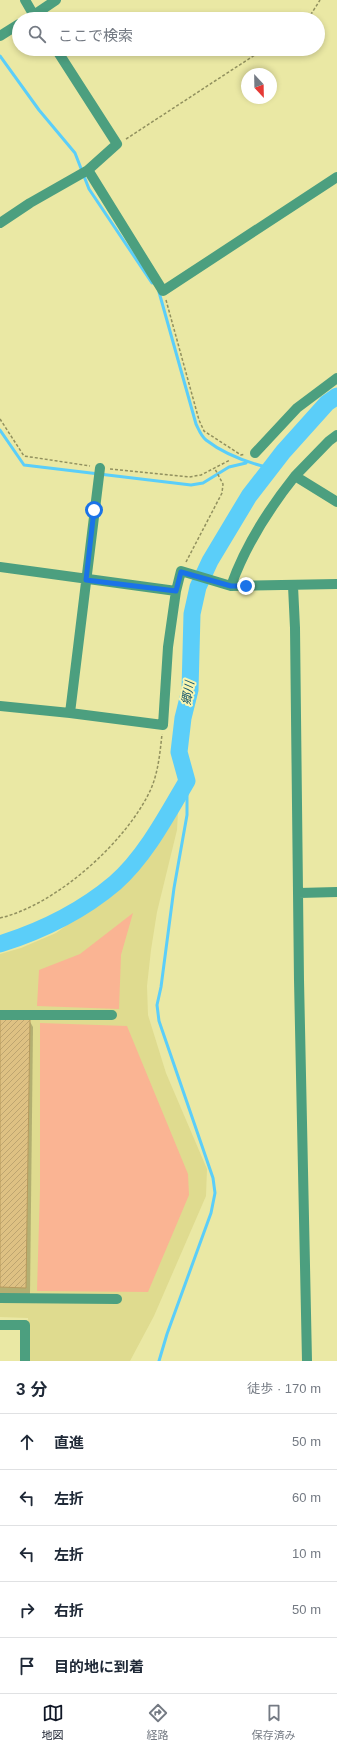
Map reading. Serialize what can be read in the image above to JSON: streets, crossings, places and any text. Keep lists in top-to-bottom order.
{
  "water": ["郷川"],
  "north": "bottom",
  "page": {
    "search": "ここで検索",
    "heading": ["3 分", "徒歩 · 170 m"],
    "list": [
      ["直進", "50 m"],
      ["左折", "60 m"],
      ["左折", "10 m"],
      ["右折", "50 m"],
      "目的地に到着"
    ],
    "nav": ["地図", "経路", "保存済み"]
  }
}
